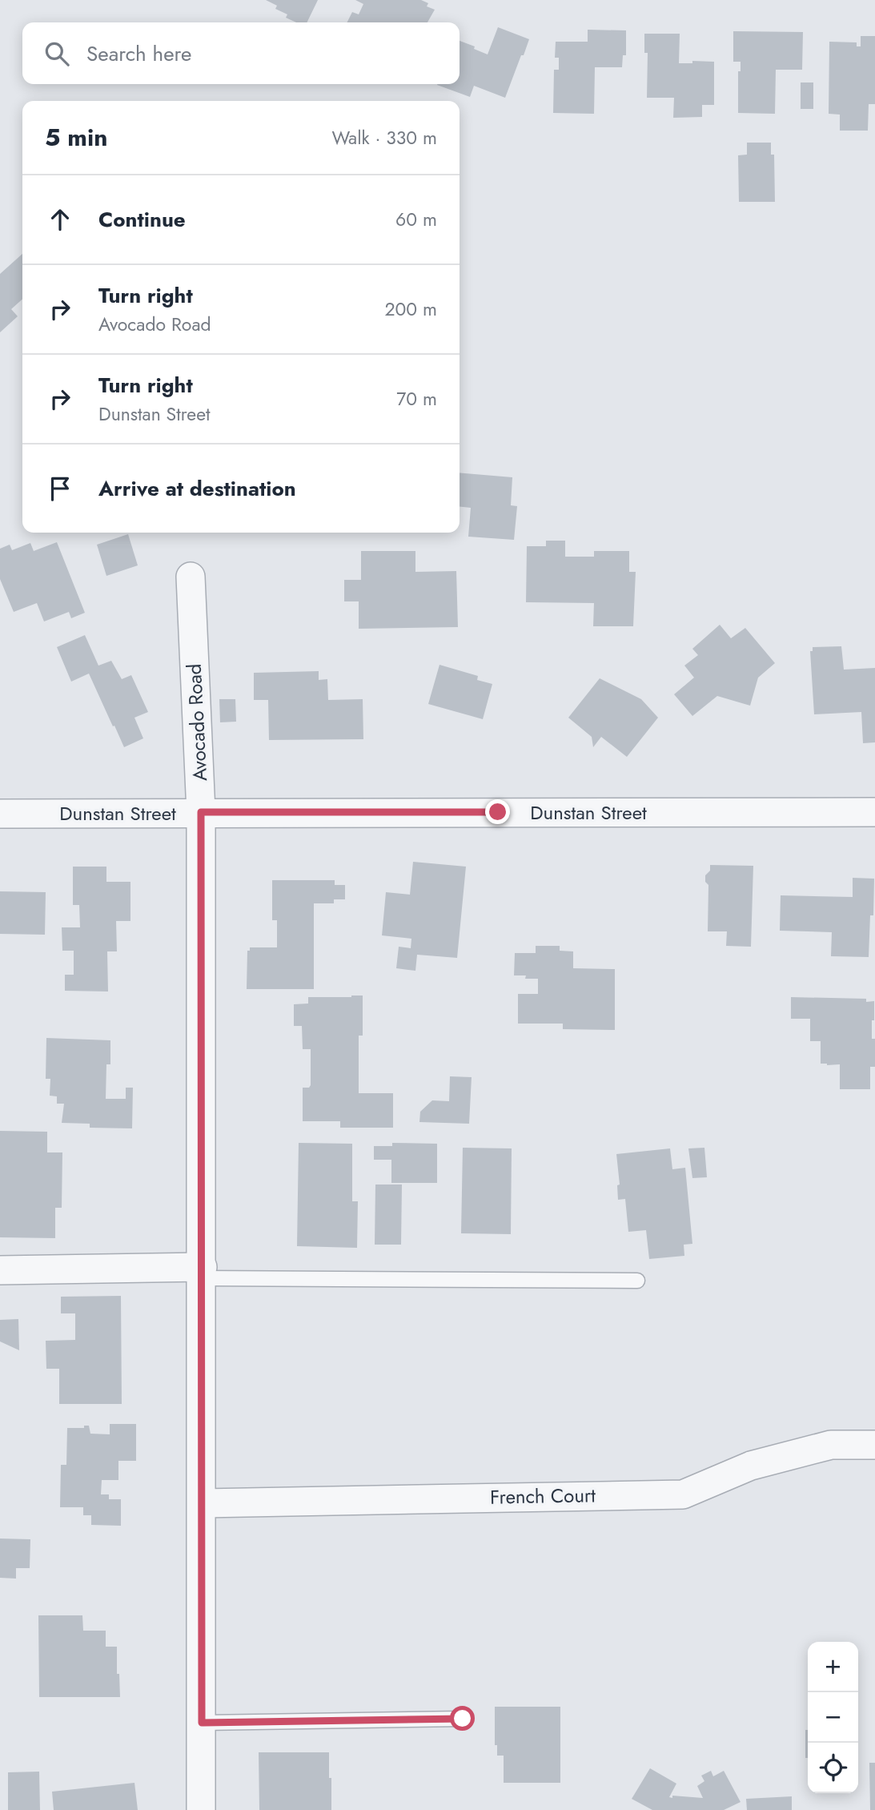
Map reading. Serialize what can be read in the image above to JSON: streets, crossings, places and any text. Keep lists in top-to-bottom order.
{
  "streets": {
    "street": ["Avocado Road", "Dunstan Street", "French Court"]
  },
  "crossings": [
    ["Avocado Road", "Dunstan Street"],
    ["Avocado Road", "French Court"]
  ],
  "page": {
    "search": "Search here",
    "heading": ["5 min", "Walk · 330 m"],
    "list": [
      ["Continue", "60 m"],
      ["Turn right", "Avocado Road", "200 m"],
      ["Turn right", "Dunstan Street", "70 m"],
      "Arrive at destination"
    ],
    "map_buttons": ["+", "−"]
  }
}
